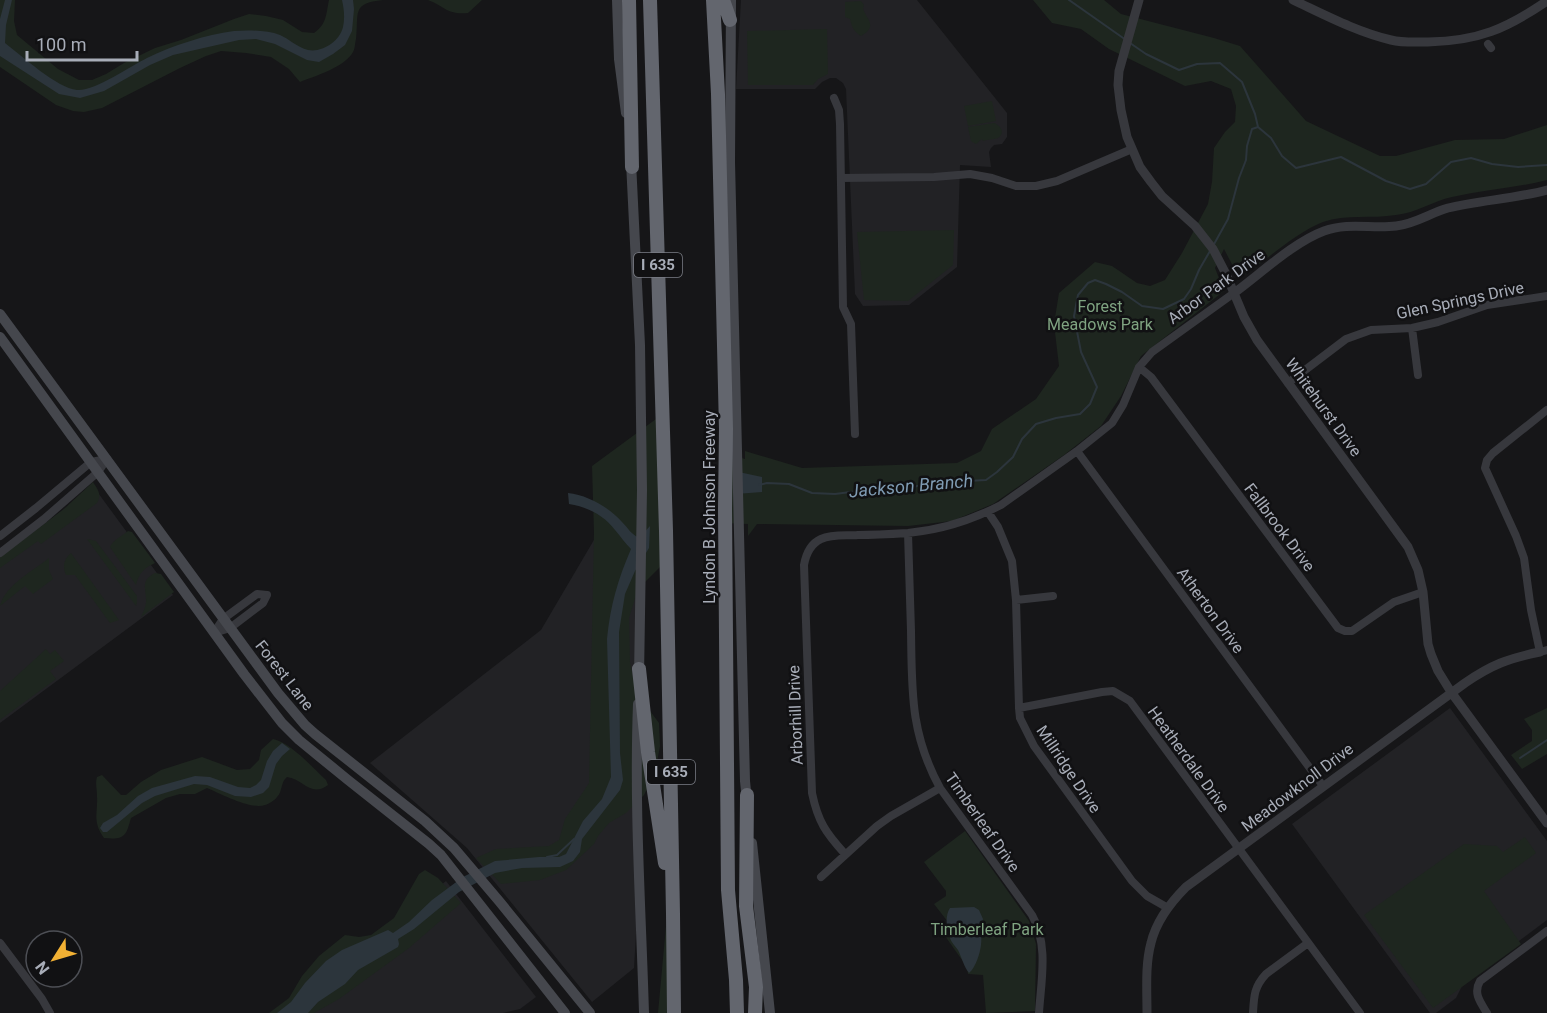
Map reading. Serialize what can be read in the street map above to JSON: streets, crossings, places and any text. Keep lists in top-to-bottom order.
{
  "streets": {
    "highway": ["I 635", "Lyndon B Johnson Freeway"],
    "main road": ["Forest Lane"],
    "street": [
      "Arbor Park Drive",
      "Glen Springs Drive",
      "Whitehurst Drive",
      "Fallbrook Drive",
      "Atherton Drive",
      "Arborhill Drive",
      "Heatherdale Drive",
      "Millridge Drive",
      "Meadowknoll Drive",
      "Timberleaf Drive"
    ]
  },
  "crossings": [
    ["Arbor Park Drive", "Whitehurst Drive"],
    ["Arbor Park Drive", "Fallbrook Drive"],
    ["Arbor Park Drive", "Atherton Drive"],
    ["Arbor Park Drive", "Arborhill Drive"],
    ["Arbor Park Drive", "Millridge Drive"],
    ["Arbor Park Drive", "Timberleaf Drive"],
    ["Glen Springs Drive", "Whitehurst Drive"],
    ["Whitehurst Drive", "Fallbrook Drive"],
    ["Whitehurst Drive", "Meadowknoll Drive"],
    ["Atherton Drive", "Meadowknoll Drive"],
    ["Heatherdale Drive", "Millridge Drive"],
    ["Heatherdale Drive", "Meadowknoll Drive"],
    ["Millridge Drive", "Meadowknoll Drive"]
  ],
  "water": ["Jackson Branch"],
  "parks": ["Forest Meadows Park", "Timberleaf Park"],
  "scale_bar": "100 m",
  "north": "bottom left"
}
